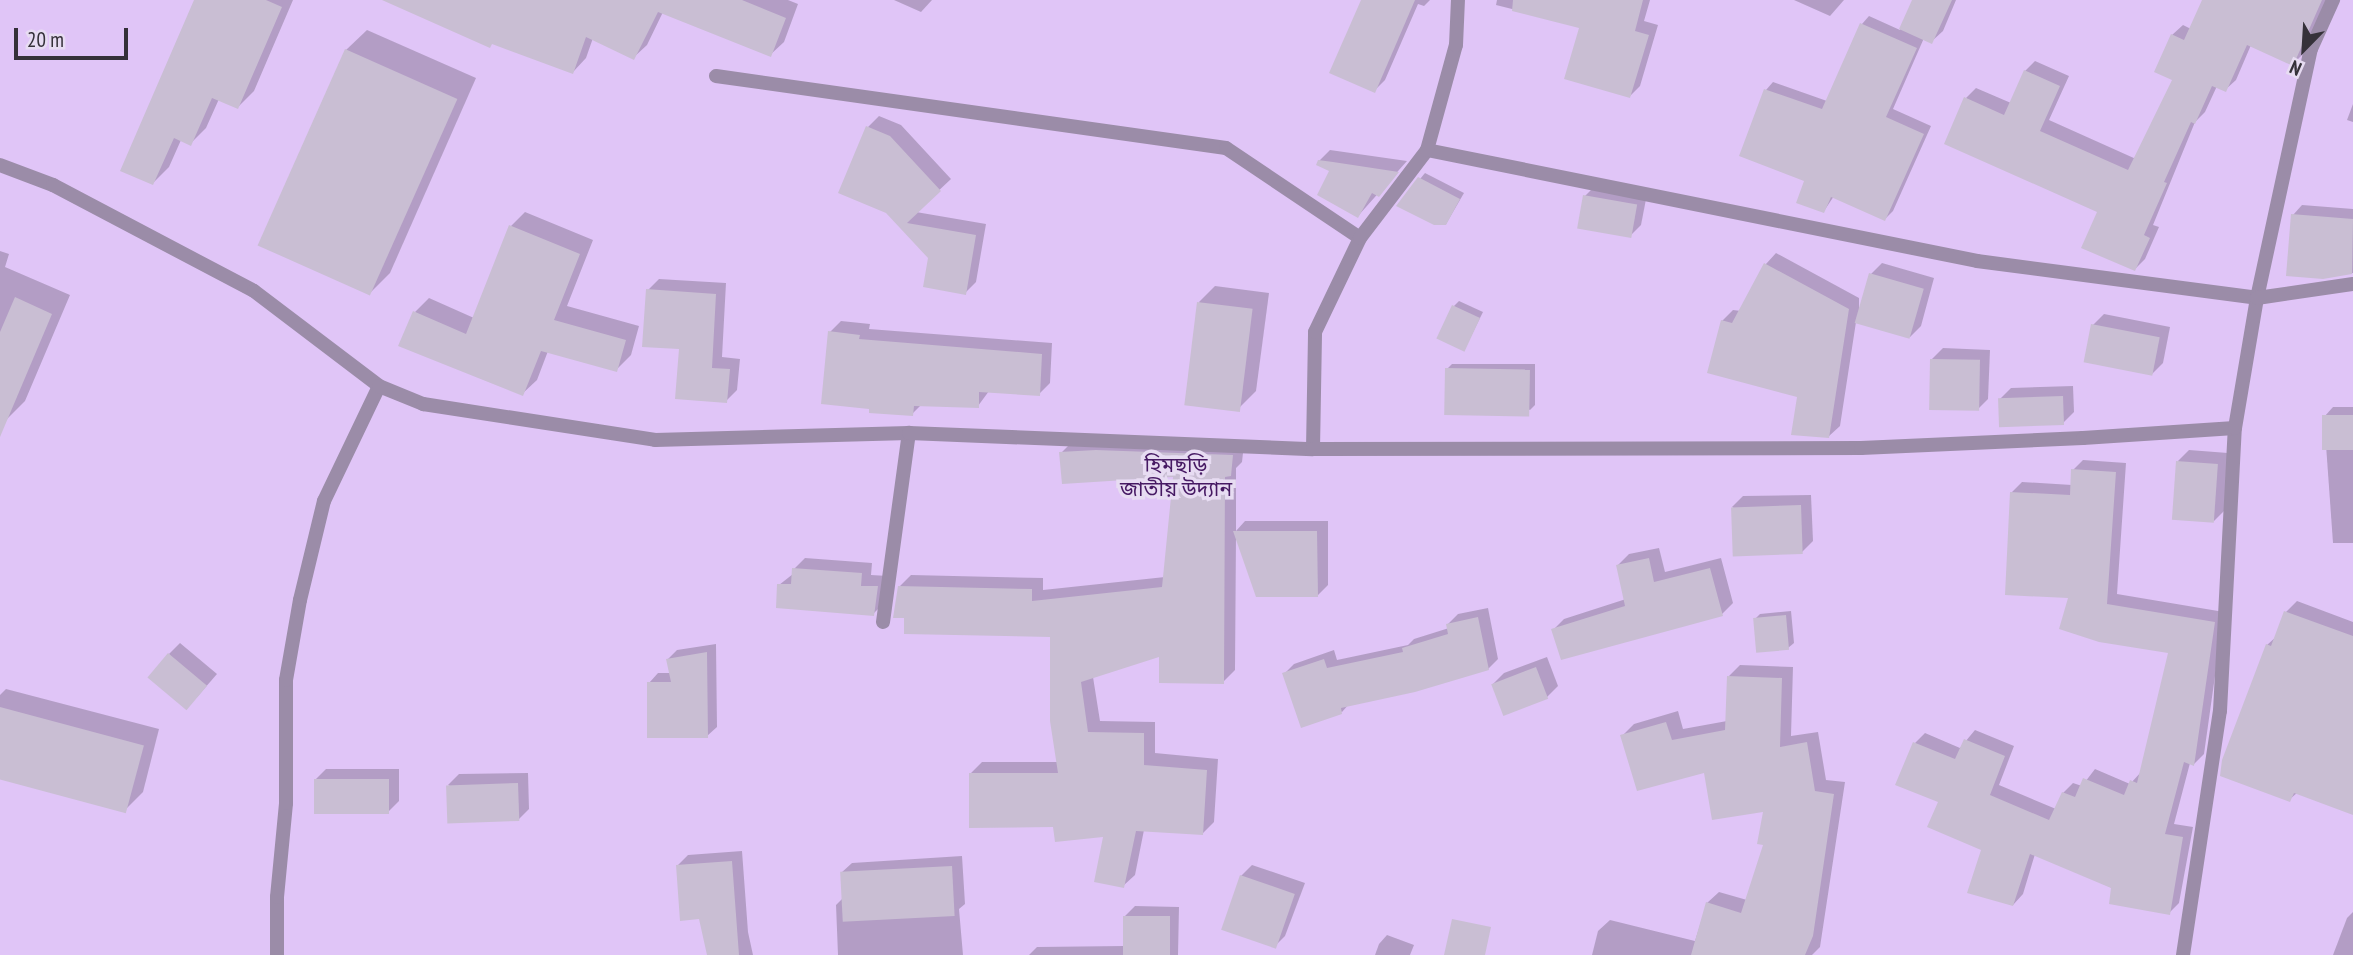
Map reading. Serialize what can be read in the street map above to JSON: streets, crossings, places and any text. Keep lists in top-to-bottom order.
{
  "parks": ["হিমছড়ি জাতীয় উদ্যান"],
  "scale_bar": "20 m",
  "north": "bottom left"
}
